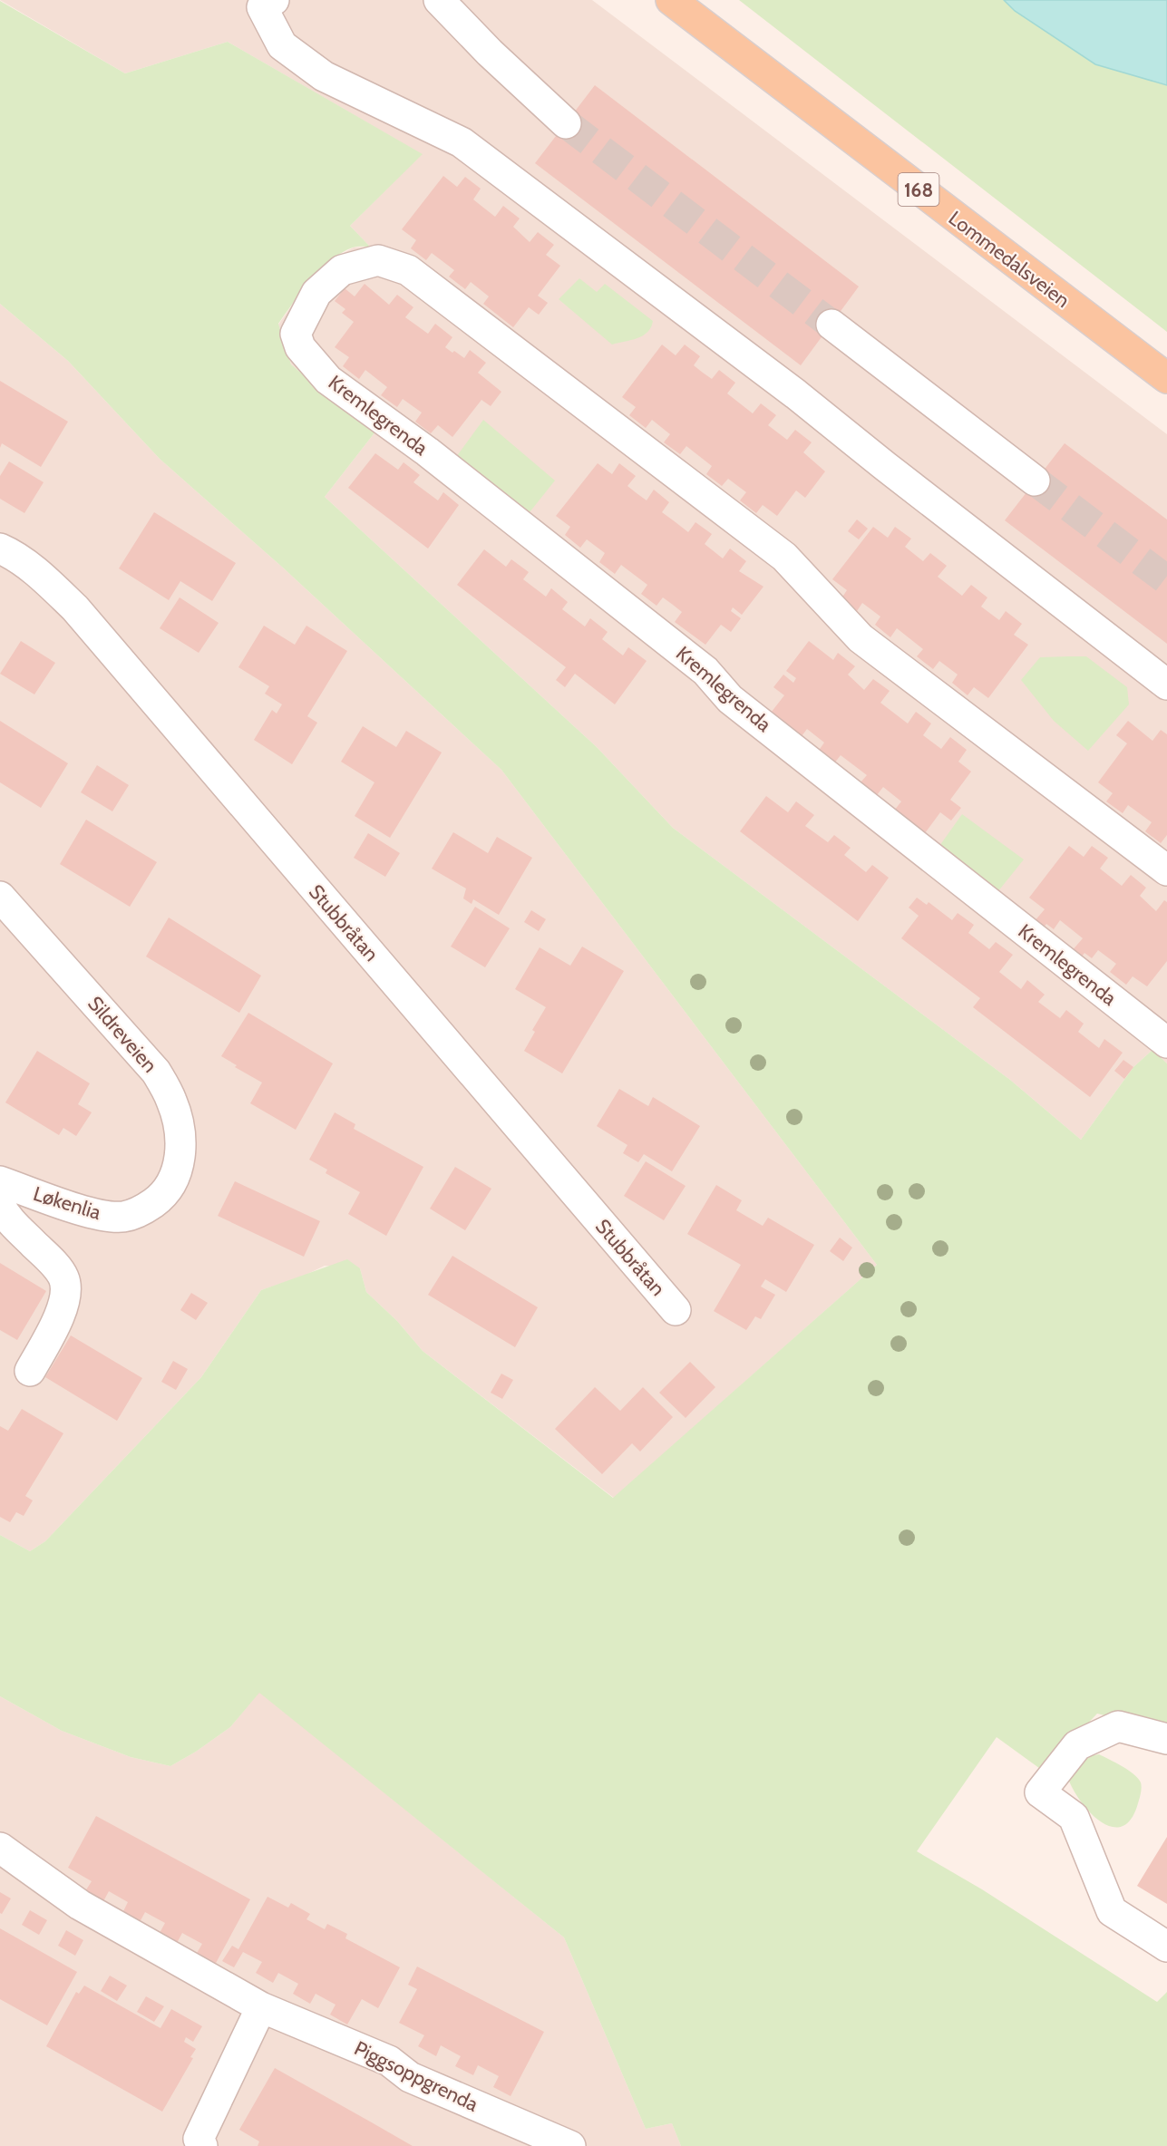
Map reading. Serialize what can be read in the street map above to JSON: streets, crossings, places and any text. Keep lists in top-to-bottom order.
{
  "streets": {
    "main road": ["168", "Lommedalsveien"],
    "street": [
      "Kremlegrenda",
      "Stubbråtan",
      "Sildreveien",
      "Løkenlia",
      "Piggsoppgrenda"
    ]
  },
  "crossings": [
    ["Sildreveien", "Løkenlia"]
  ]
}
